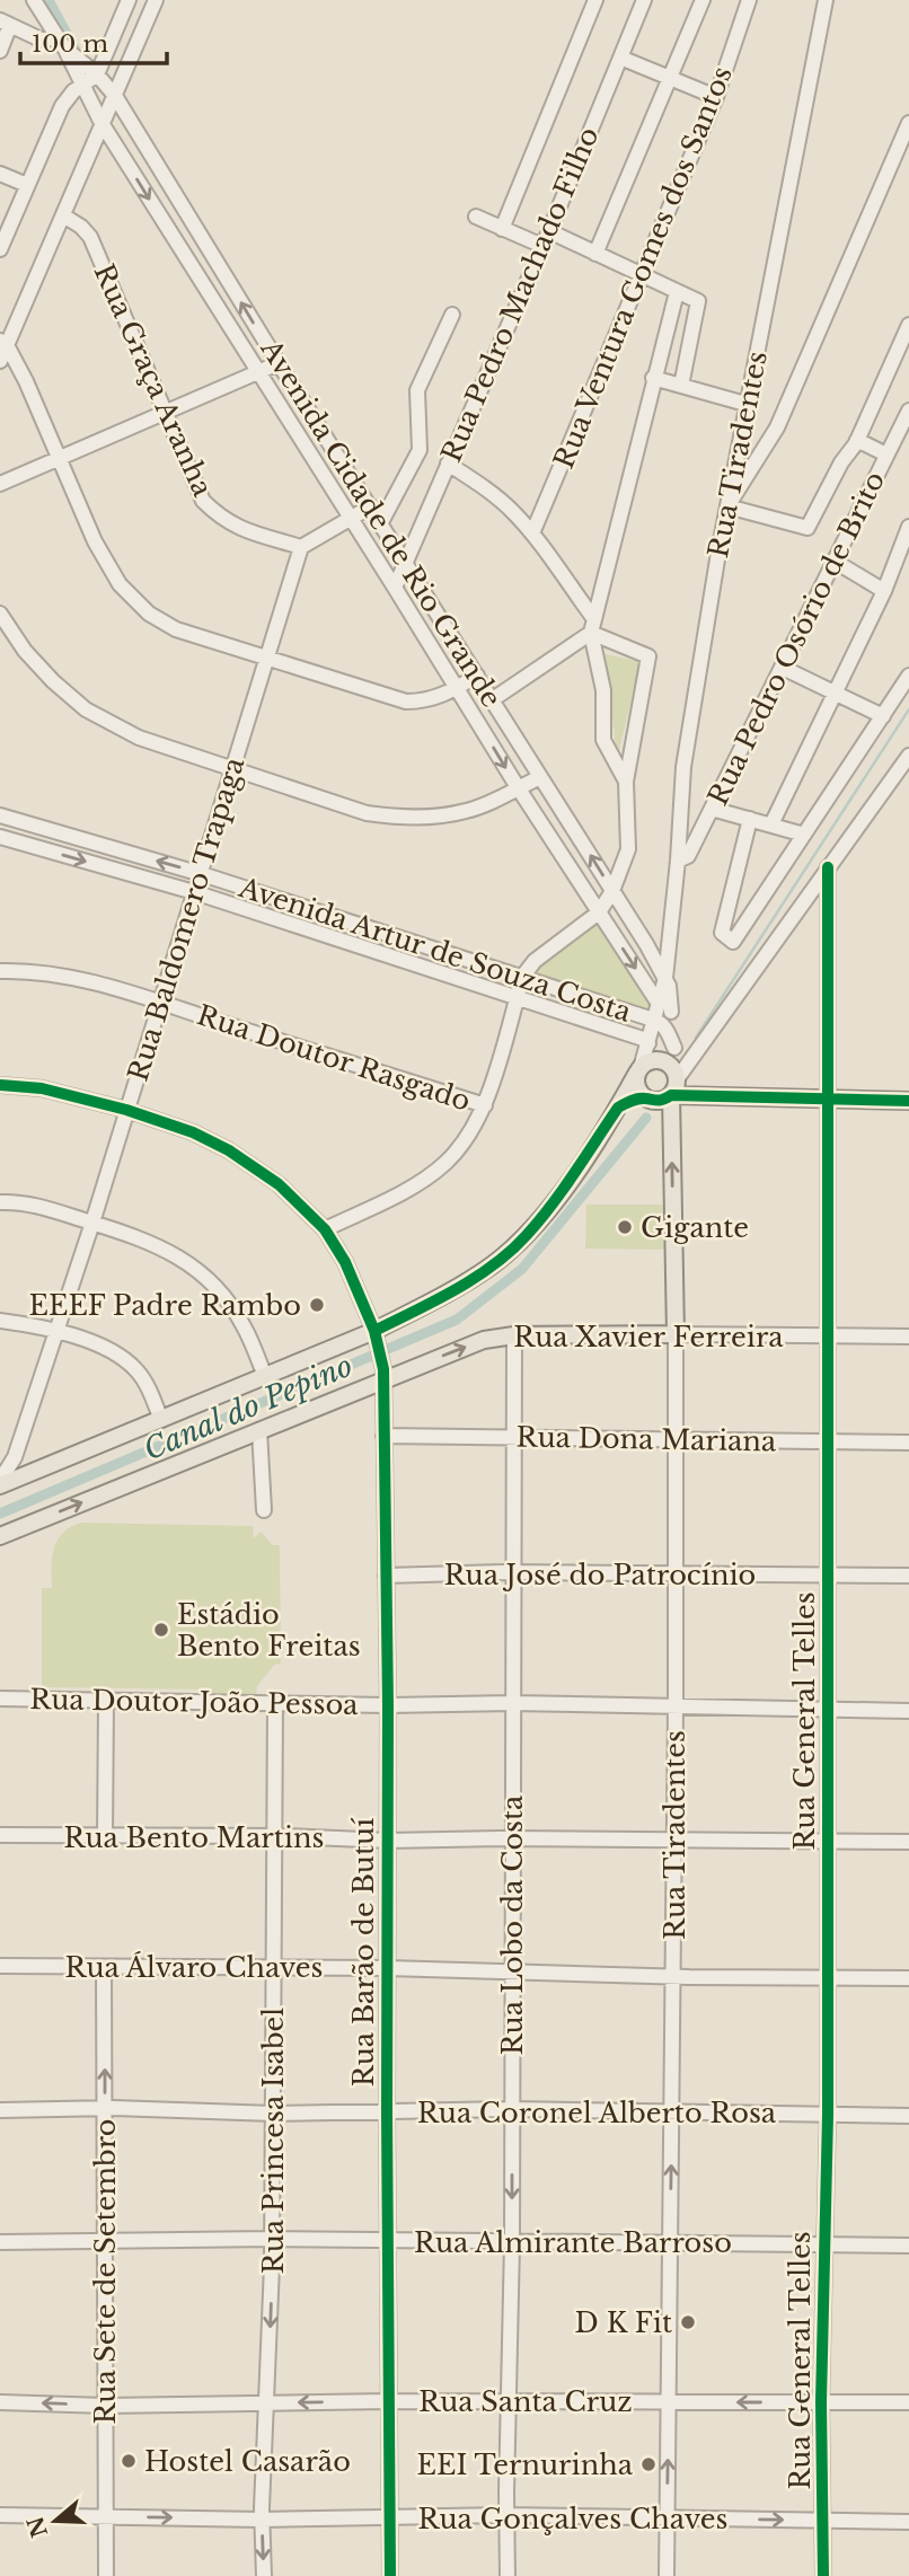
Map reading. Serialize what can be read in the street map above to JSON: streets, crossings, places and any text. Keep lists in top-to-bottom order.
{
  "streets": {
    "main road": ["Rua Tiradentes", "Rua Xavier Ferreira"],
    "street": [
      "Rua Ventura Gomes dos Santos",
      "Rua Pedro Machado Filho",
      "Rua Graça Aranha",
      "Avenida Cidade de Rio Grande",
      "Rua Pedro Osório de Brito",
      "Rua Baldomero Trapaga",
      "Avenida Artur de Souza Costa",
      "Rua Doutor Rasgado",
      "Rua Dona Mariana",
      "Rua José do Patrocínio",
      "Rua Doutor João Pessoa",
      "Rua General Telles",
      "Rua Bento Martins",
      "Rua Lobo da Costa",
      "Rua Barão de Butuí",
      "Rua Álvaro Chaves",
      "Rua Coronel Alberto Rosa",
      "Rua Princesa Isabel",
      "Rua Almirante Barroso",
      "Rua Sete de Setembro",
      "Rua Santa Cruz",
      "Rua Gonçalves Chaves"
    ]
  },
  "crossings": [
    ["Rua Pedro Machado Filho", "Avenida Cidade de Rio Grande"],
    ["Rua Graça Aranha", "Rua Baldomero Trapaga"],
    ["Rua Tiradentes", "Avenida Cidade de Rio Grande"],
    ["Rua Tiradentes", "Rua Pedro Osório de Brito"],
    ["Rua Tiradentes", "Avenida Artur de Souza Costa"],
    ["Rua Tiradentes", "Rua Xavier Ferreira"],
    ["Rua Tiradentes", "Rua Dona Mariana"],
    ["Rua Tiradentes", "Rua José do Patrocínio"],
    ["Rua Tiradentes", "Rua Doutor João Pessoa"],
    ["Rua Tiradentes", "Rua Bento Martins"],
    ["Rua Tiradentes", "Rua Álvaro Chaves"],
    ["Rua Tiradentes", "Rua Coronel Alberto Rosa"],
    ["Rua Tiradentes", "Rua Almirante Barroso"],
    ["Rua Tiradentes", "Rua Santa Cruz"],
    ["Rua Tiradentes", "Rua Gonçalves Chaves"],
    ["Rua Baldomero Trapaga", "Avenida Artur de Souza Costa"],
    ["Rua Baldomero Trapaga", "Rua Doutor Rasgado"],
    ["Rua Baldomero Trapaga", "Rua Barão de Butuí"],
    ["Rua Xavier Ferreira", "Rua General Telles"],
    ["Rua Xavier Ferreira", "Rua Lobo da Costa"],
    ["Rua Xavier Ferreira", "Rua Barão de Butuí"],
    ["Rua Dona Mariana", "Rua General Telles"],
    ["Rua Dona Mariana", "Rua Lobo da Costa"],
    ["Rua Dona Mariana", "Rua Barão de Butuí"],
    ["Rua José do Patrocínio", "Rua General Telles"],
    ["Rua José do Patrocínio", "Rua Lobo da Costa"],
    ["Rua José do Patrocínio", "Rua Barão de Butuí"],
    ["Rua Doutor João Pessoa", "Rua General Telles"],
    ["Rua Doutor João Pessoa", "Rua Lobo da Costa"],
    ["Rua Doutor João Pessoa", "Rua Barão de Butuí"],
    ["Rua Doutor João Pessoa", "Rua Princesa Isabel"],
    ["Rua General Telles", "Rua Bento Martins"],
    ["Rua General Telles", "Rua Álvaro Chaves"],
    ["Rua General Telles", "Rua Coronel Alberto Rosa"],
    ["Rua General Telles", "Rua Almirante Barroso"],
    ["Rua General Telles", "Rua Santa Cruz"],
    ["Rua General Telles", "Rua Gonçalves Chaves"],
    ["Rua Bento Martins", "Rua Lobo da Costa"],
    ["Rua Bento Martins", "Rua Barão de Butuí"],
    ["Rua Bento Martins", "Rua Princesa Isabel"],
    ["Rua Lobo da Costa", "Rua Álvaro Chaves"],
    ["Rua Lobo da Costa", "Rua Coronel Alberto Rosa"],
    ["Rua Lobo da Costa", "Rua Almirante Barroso"],
    ["Rua Lobo da Costa", "Rua Santa Cruz"],
    ["Rua Lobo da Costa", "Rua Gonçalves Chaves"],
    ["Rua Barão de Butuí", "Rua Álvaro Chaves"],
    ["Rua Barão de Butuí", "Rua Coronel Alberto Rosa"],
    ["Rua Barão de Butuí", "Rua Almirante Barroso"],
    ["Rua Barão de Butuí", "Rua Santa Cruz"],
    ["Rua Barão de Butuí", "Rua Gonçalves Chaves"],
    ["Rua Álvaro Chaves", "Rua Princesa Isabel"],
    ["Rua Álvaro Chaves", "Rua Sete de Setembro"],
    ["Rua Coronel Alberto Rosa", "Rua Princesa Isabel"],
    ["Rua Coronel Alberto Rosa", "Rua Sete de Setembro"],
    ["Rua Princesa Isabel", "Rua Almirante Barroso"],
    ["Rua Princesa Isabel", "Rua Santa Cruz"],
    ["Rua Princesa Isabel", "Rua Gonçalves Chaves"],
    ["Rua Almirante Barroso", "Rua Sete de Setembro"],
    ["Rua Sete de Setembro", "Rua Santa Cruz"],
    ["Rua Sete de Setembro", "Rua Gonçalves Chaves"]
  ],
  "one_way": ["Rua Santa Cruz"],
  "water": ["Canal do Pepino"],
  "places": [
    "Gigante",
    "EEEF Padre Rambo",
    "Estádio Bento Freitas",
    "D K Fit",
    "Hostel Casarão",
    "EEI Ternurinha"
  ],
  "scale_bar": "100 m",
  "north": "left"
}
